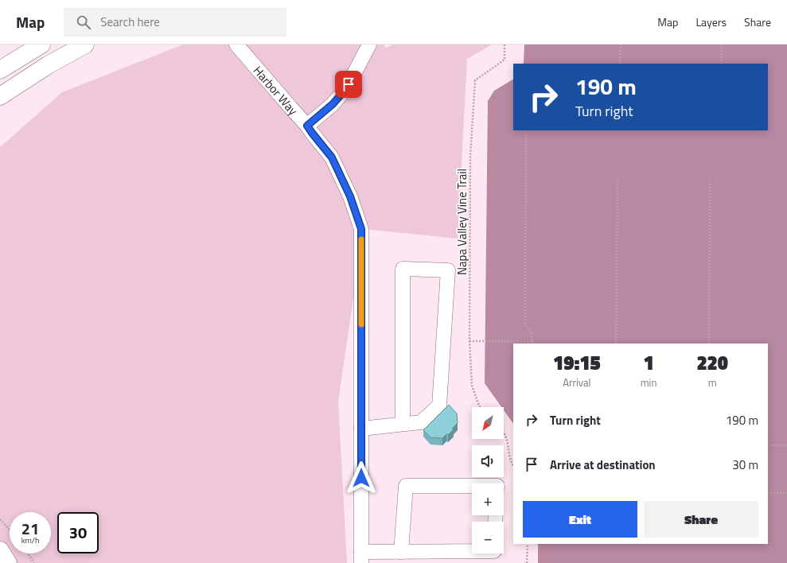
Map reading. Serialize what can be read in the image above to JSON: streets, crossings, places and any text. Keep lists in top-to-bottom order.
{
  "streets": {
    "street": ["Harbor Way"],
    "path": ["Napa Valley Vine Trail"]
  },
  "north": "bottom left",
  "page": {
    "header": "Map",
    "search": "Search here",
    "nav": ["Map", "Layers", "Share"],
    "turn": ["190 m", "Turn right"],
    "eta": [
      "19:15",
      "Arrival",
      "1",
      "min",
      "220",
      "m"
    ],
    "list": [
      {
        "name": "Turn right",
        "value": "190 m"
      },
      {
        "name": "Arrive at destination",
        "value": "30 m"
      }
    ],
    "map_buttons": ["+", "−"],
    "buttons": ["Exit", "Share"],
    "speed": "21 km/h",
    "limit": "30"
  }
}
